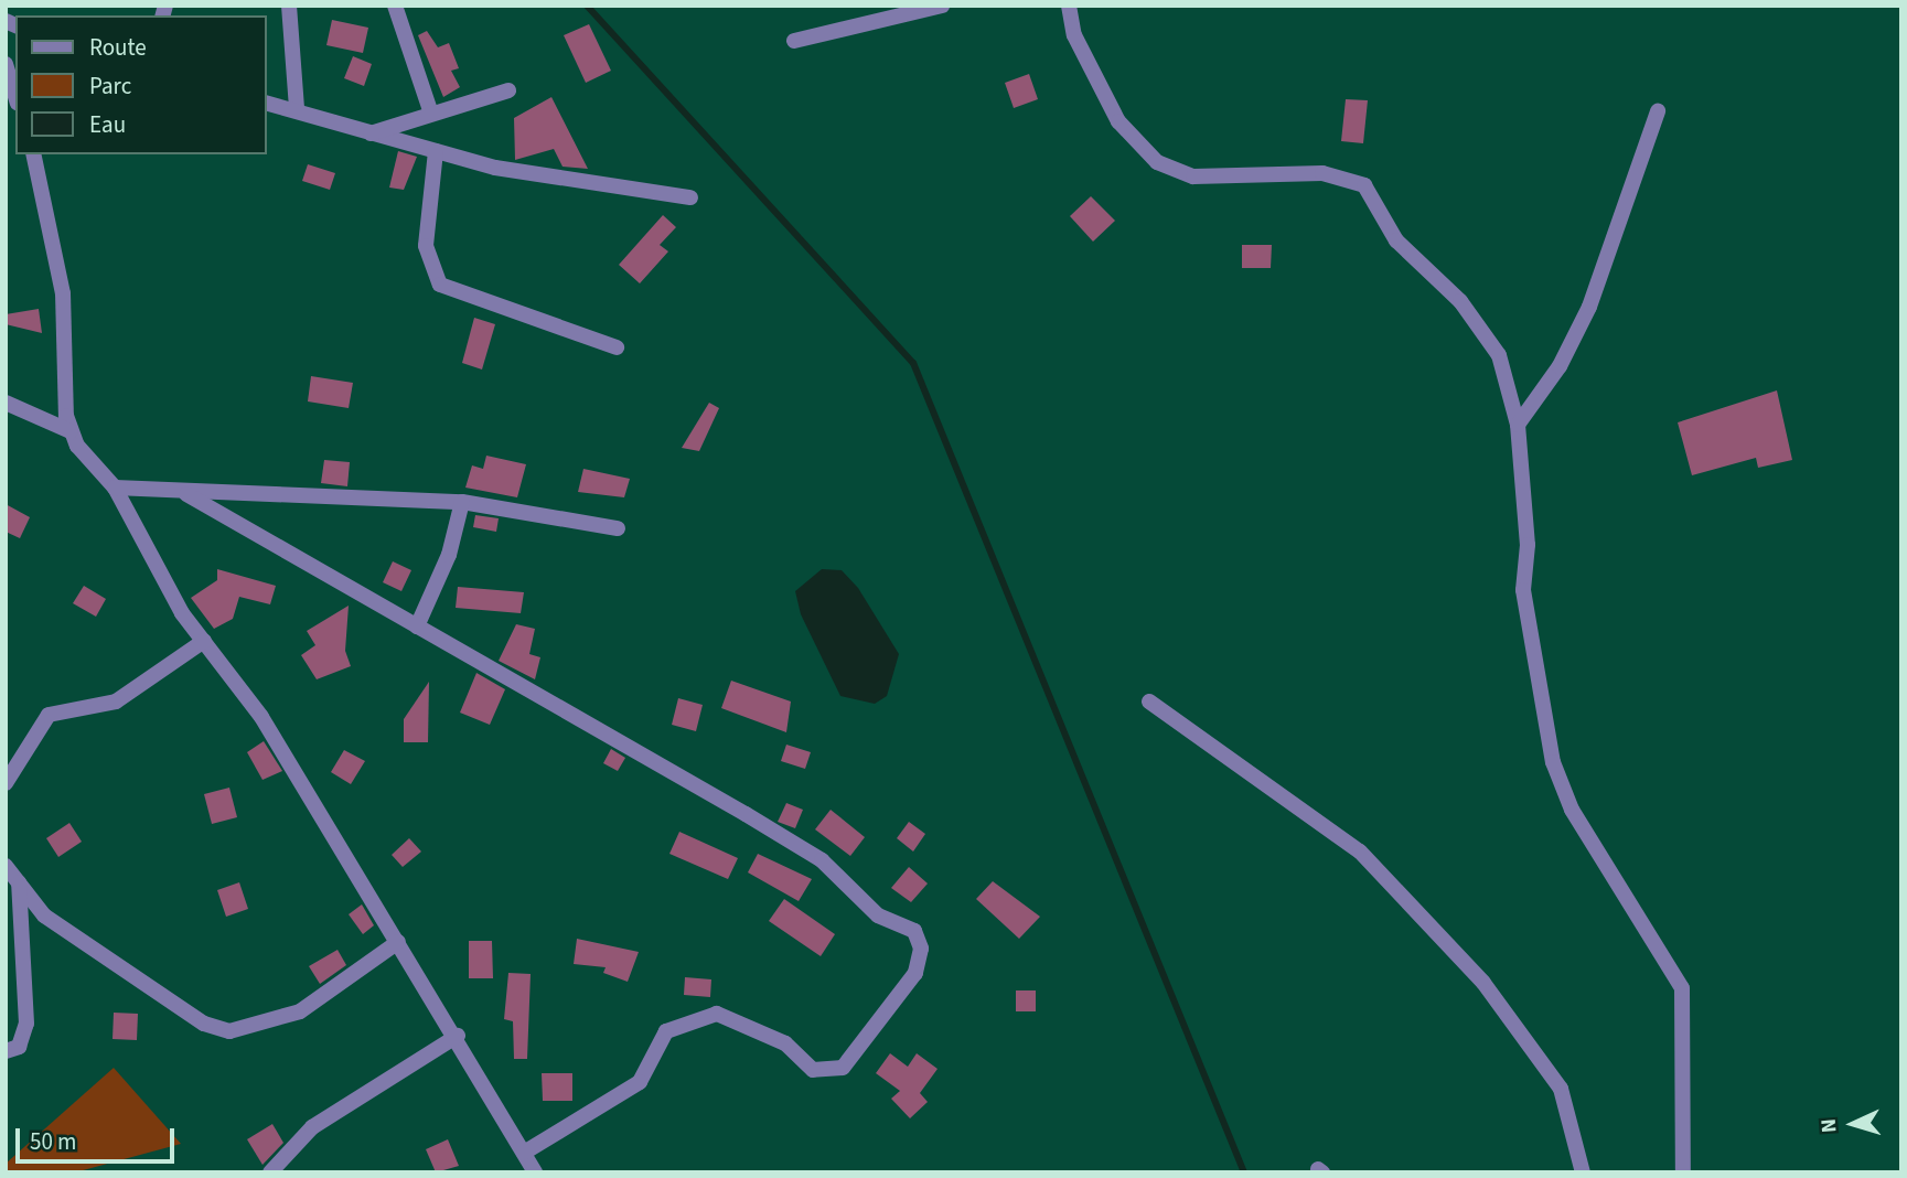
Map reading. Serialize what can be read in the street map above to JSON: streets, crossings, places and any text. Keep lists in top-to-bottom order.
{
  "legend": ["Route", "Parc", "Eau"],
  "scale_bar": "50 m",
  "north": "left"
}
